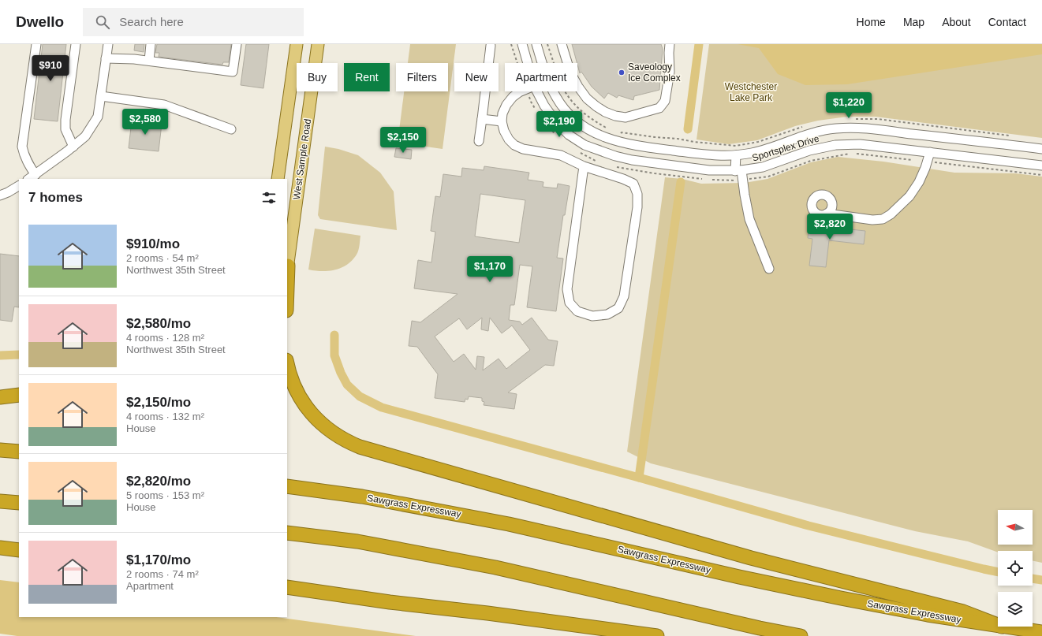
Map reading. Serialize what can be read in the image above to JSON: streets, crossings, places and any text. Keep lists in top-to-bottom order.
{
  "streets": {
    "highway": ["Sawgrass Expressway"],
    "main road": ["West Sample Road"],
    "street": ["Sportsplex Drive"]
  },
  "parks": ["Westchester Lake Park"],
  "places": ["Saveology Ice Complex"],
  "north": "left",
  "page": {
    "header": "Dwello",
    "search": "Search here",
    "nav": [
      "Home",
      "Map",
      "About",
      "Contact"
    ],
    "price": [
      "$910",
      "$1,220",
      "$2,580",
      "$2,190",
      "$2,150",
      "$2,820",
      "$1,170"
    ],
    "chip": [
      "Buy",
      "Rent",
      "Filters",
      "New",
      "Apartment"
    ],
    "heading": "7 homes",
    "list": [
      {
        "name": "$910/mo",
        "note": "2 rooms · 54 m² · Northwest 35th Street"
      },
      {
        "name": "$2,580/mo",
        "note": "4 rooms · 128 m² · Northwest 35th Street"
      },
      {
        "name": "$2,150/mo",
        "note": "4 rooms · 132 m² · House"
      },
      {
        "name": "$2,820/mo",
        "note": "5 rooms · 153 m² · House"
      },
      {
        "name": "$1,170/mo",
        "note": "2 rooms · 74 m² · Apartment"
      }
    ]
  }
}
